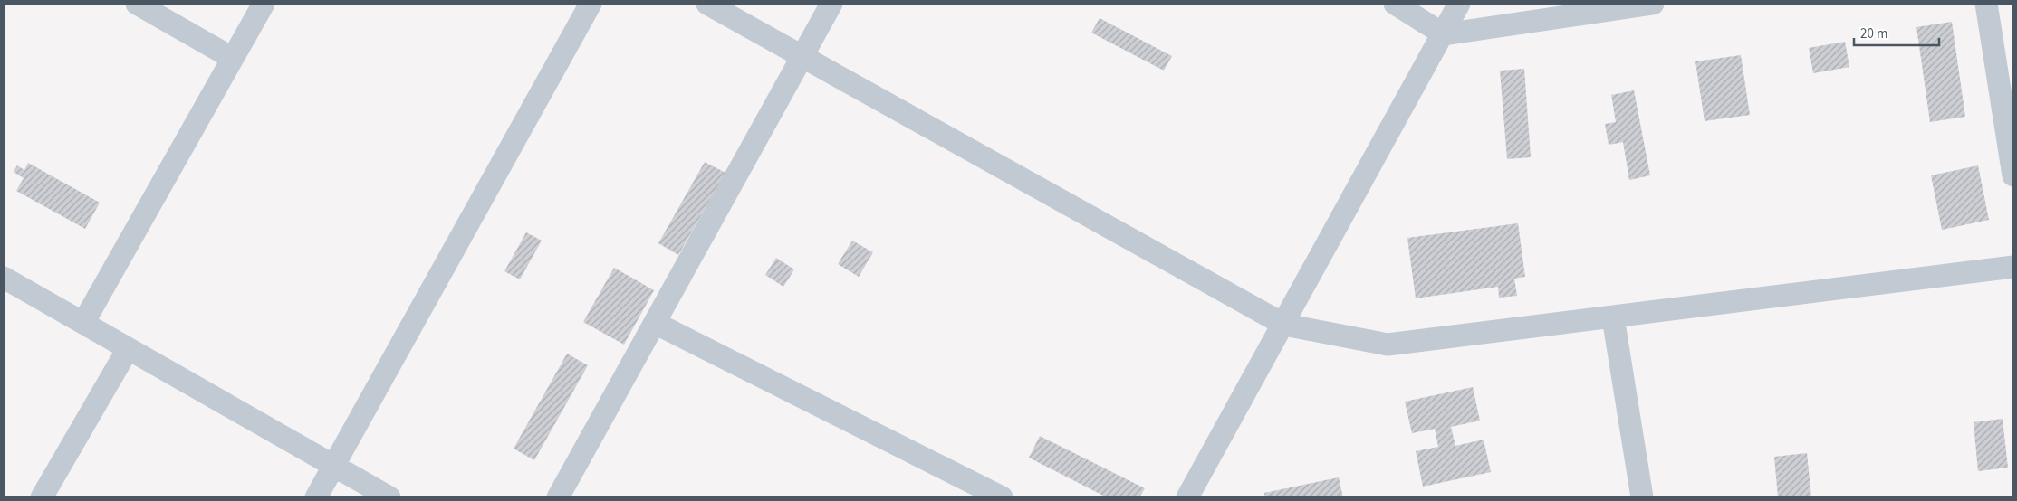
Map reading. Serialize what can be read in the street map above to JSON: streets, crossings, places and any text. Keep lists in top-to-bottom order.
{
  "scale_bar": "20 m"
}
